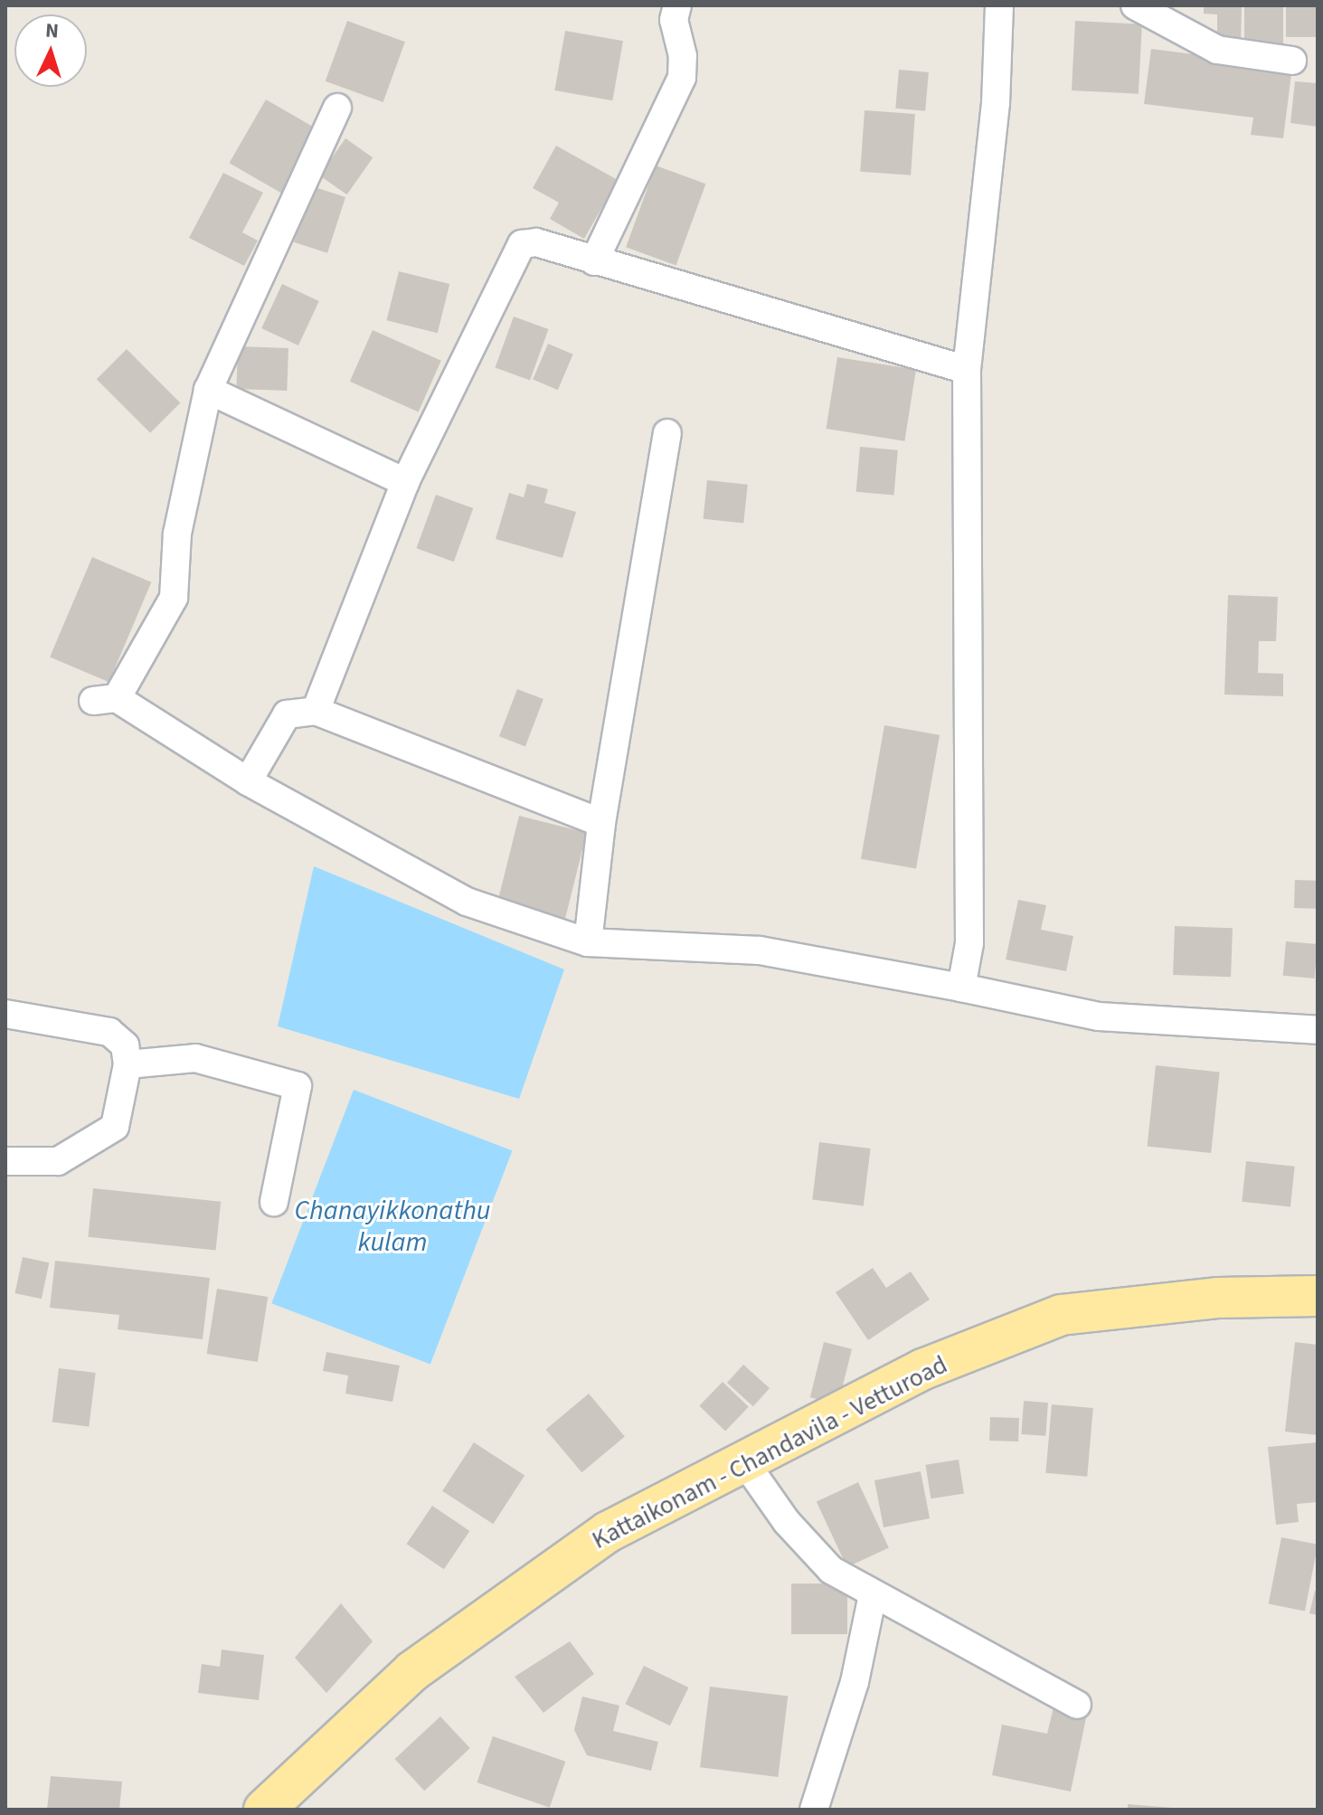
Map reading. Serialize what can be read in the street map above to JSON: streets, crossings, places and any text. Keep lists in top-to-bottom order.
{
  "streets": {
    "main road": ["Kattaikonam - Chandavila - Vetturoad"]
  },
  "water": ["Chanayikkonathu kulam"],
  "north": "top"
}
